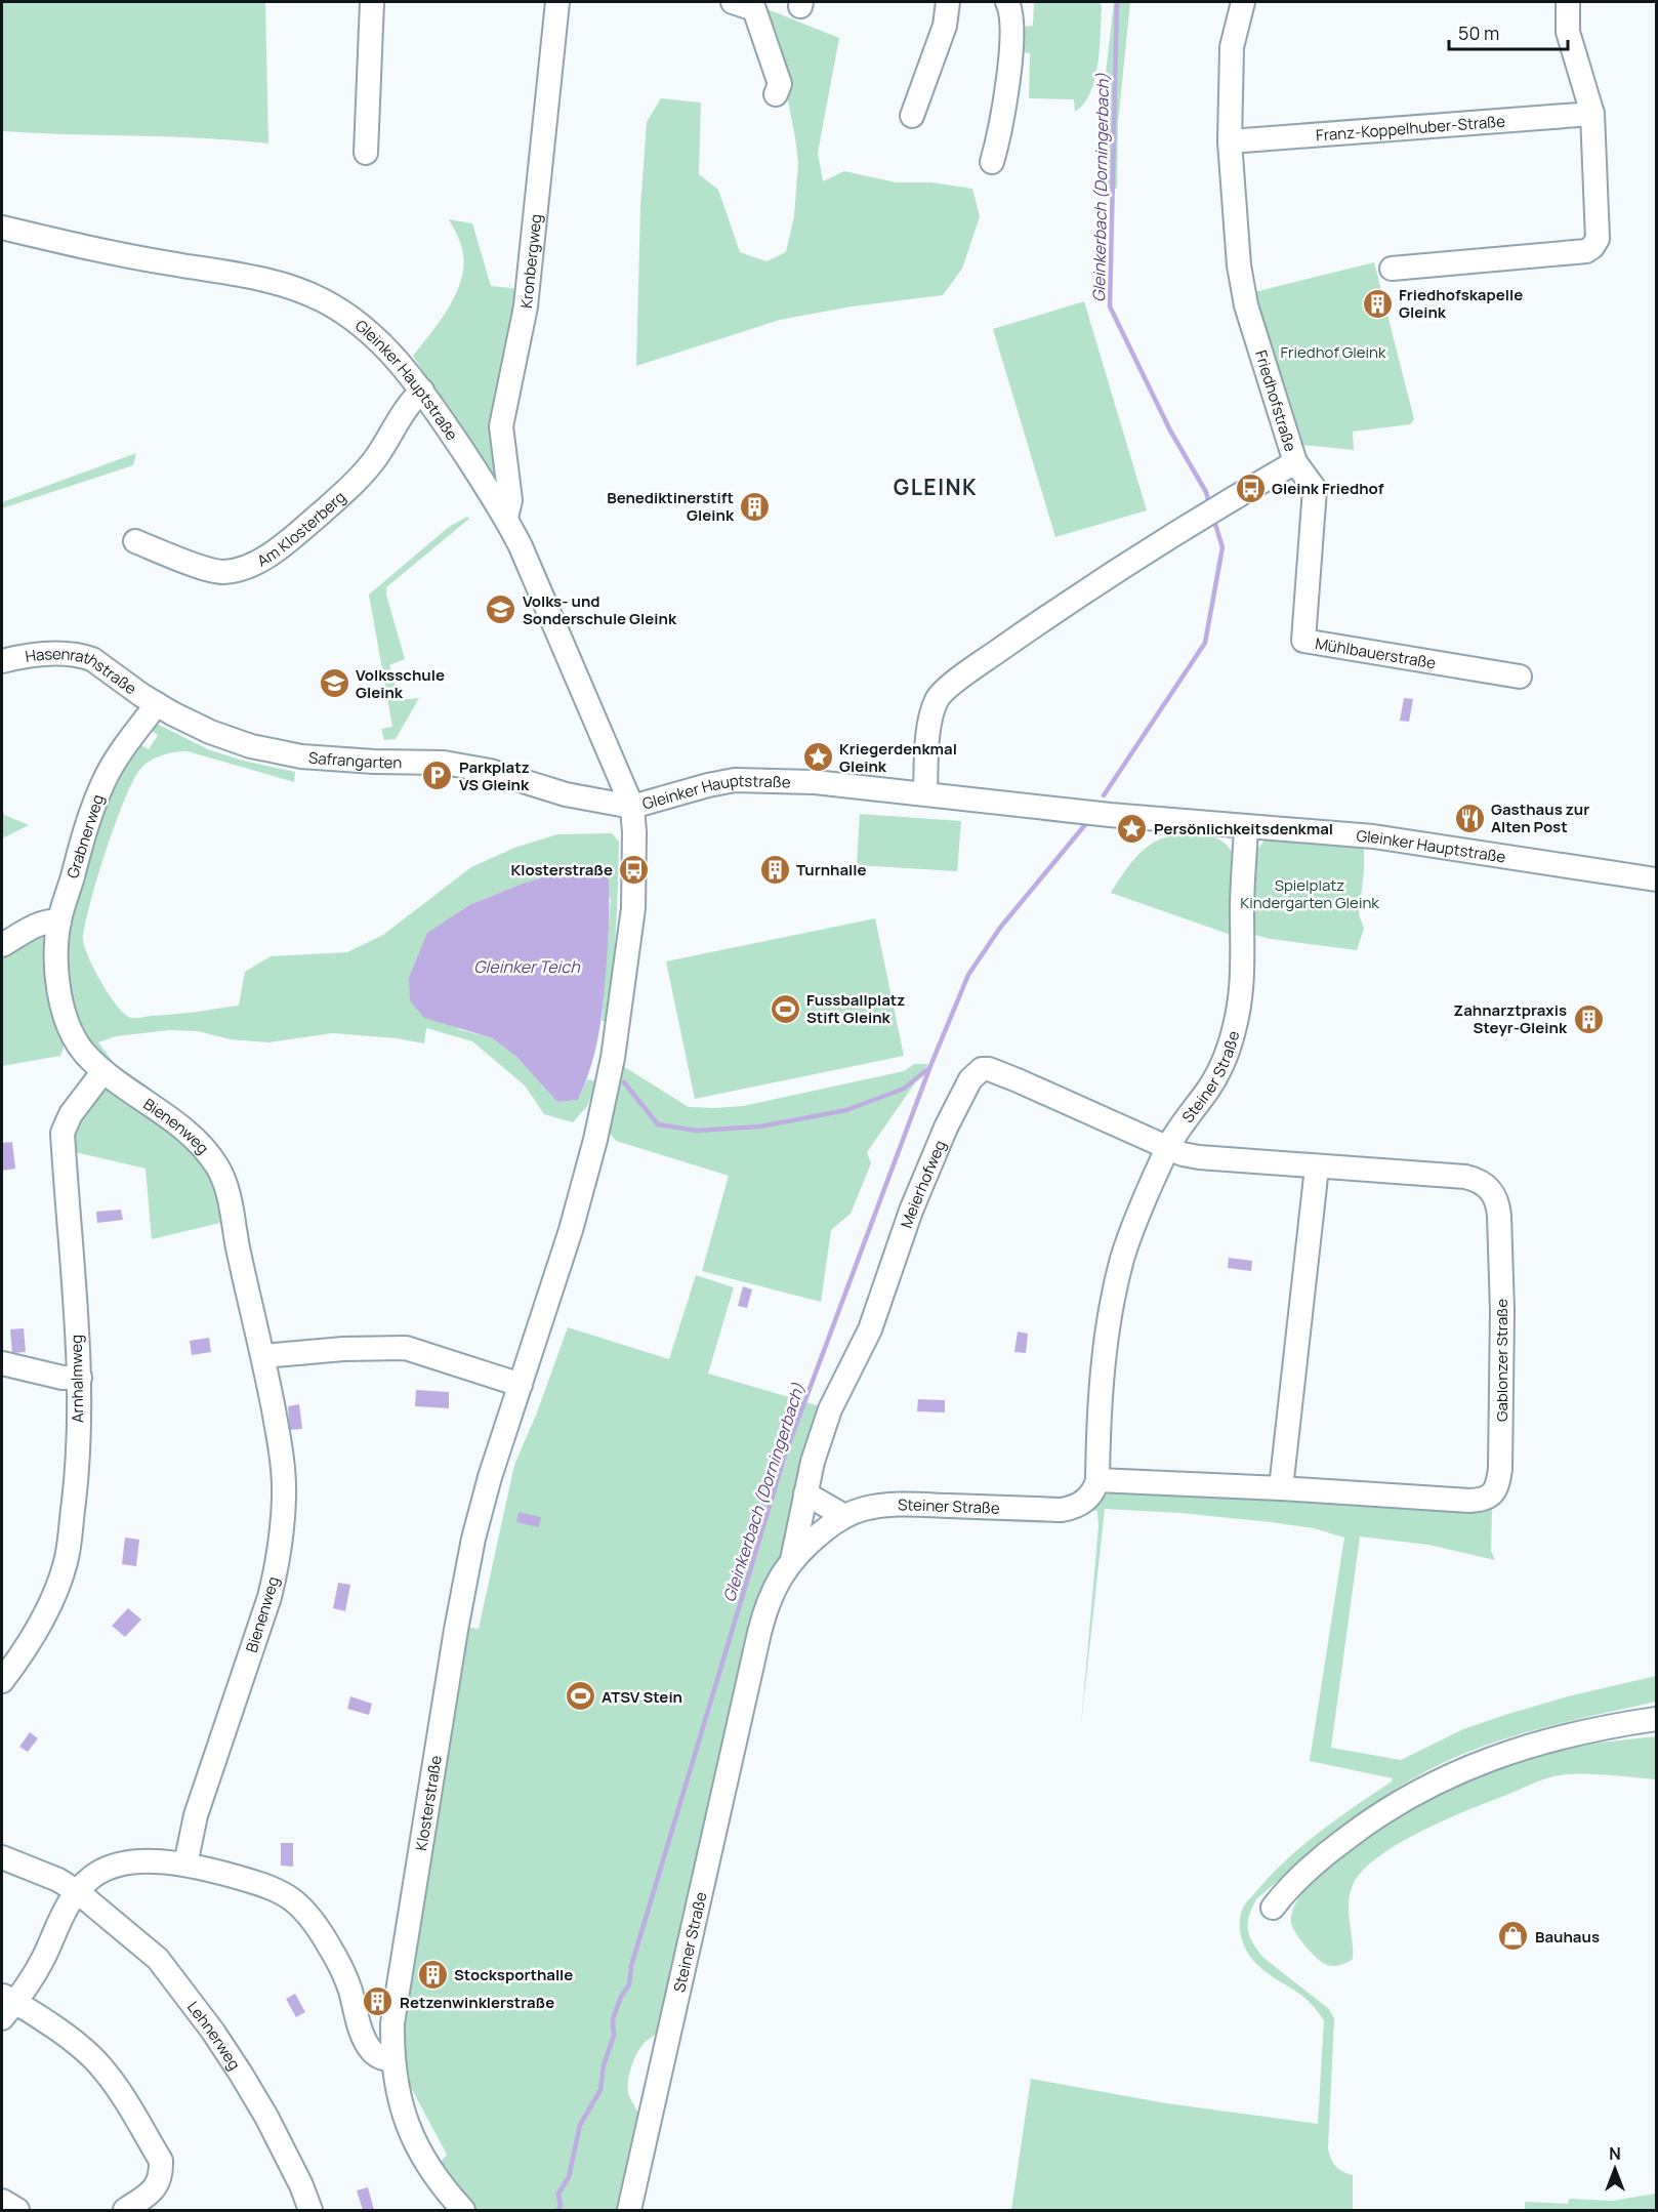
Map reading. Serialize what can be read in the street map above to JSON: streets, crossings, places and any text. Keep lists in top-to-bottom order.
{
  "streets": {
    "street": [
      "Franz-Koppelhuber-Straße",
      "Kronbergweg",
      "Gleinker Hauptstraße",
      "Friedhofstraße",
      "Am Klosterberg",
      "Mühlbauerstraße",
      "Hasenrathstraße",
      "Safrangarten",
      "Grabnerweg",
      "Steiner Straße",
      "Bienenweg",
      "Meierhofweg",
      "Gablonzer Straße",
      "Arnhalmweg",
      "Klosterstraße",
      "Lehnerweg"
    ]
  },
  "crossings": [
    ["Franz-Koppelhuber-Straße", "Friedhofstraße"],
    ["Kronbergweg", "Gleinker Hauptstraße"],
    ["Gleinker Hauptstraße", "Friedhofstraße"],
    ["Gleinker Hauptstraße", "Am Klosterberg"],
    ["Gleinker Hauptstraße", "Safrangarten"],
    ["Gleinker Hauptstraße", "Steiner Straße"],
    ["Gleinker Hauptstraße", "Klosterstraße"],
    ["Friedhofstraße", "Mühlbauerstraße"],
    ["Hasenrathstraße", "Safrangarten"],
    ["Hasenrathstraße", "Grabnerweg"],
    ["Safrangarten", "Grabnerweg"],
    ["Safrangarten", "Klosterstraße"],
    ["Grabnerweg", "Bienenweg"],
    ["Steiner Straße", "Meierhofweg"],
    ["Steiner Straße", "Gablonzer Straße"],
    ["Bienenweg", "Arnhalmweg"],
    ["Meierhofweg", "Gablonzer Straße"]
  ],
  "districts": ["GLEINK"],
  "water": ["Gleinkerbach (Dorningerbach)", "Gleinker Teich"],
  "parks": ["Friedhof Gleink", "Spielplatz Kindergarten Gleink"],
  "places": {
    "building": [
      "Friedhofskapelle Gleink",
      "Benediktinerstift Gleink",
      "Turnhalle",
      "Zahnarztpraxis Steyr-Gleink",
      "Stocksporthalle",
      "Retzenwinklerstraße"
    ],
    "bus stop": ["Gleink Friedhof", "Klosterstraße"],
    "school or university": ["Volks- und Sonderschule Gleink", "Volksschule Gleink"],
    "place": ["Kriegerdenkmal Gleink", "Persönlichkeitsdenkmal"],
    "parking": ["Parkplatz VS Gleink"],
    "restaurant": ["Gasthaus zur Alten Post"],
    "sports": ["Fussballplatz Stift Gleink", "ATSV Stein"],
    "shop": ["Bauhaus"]
  },
  "scale_bar": "50 m",
  "north": "top"
}
